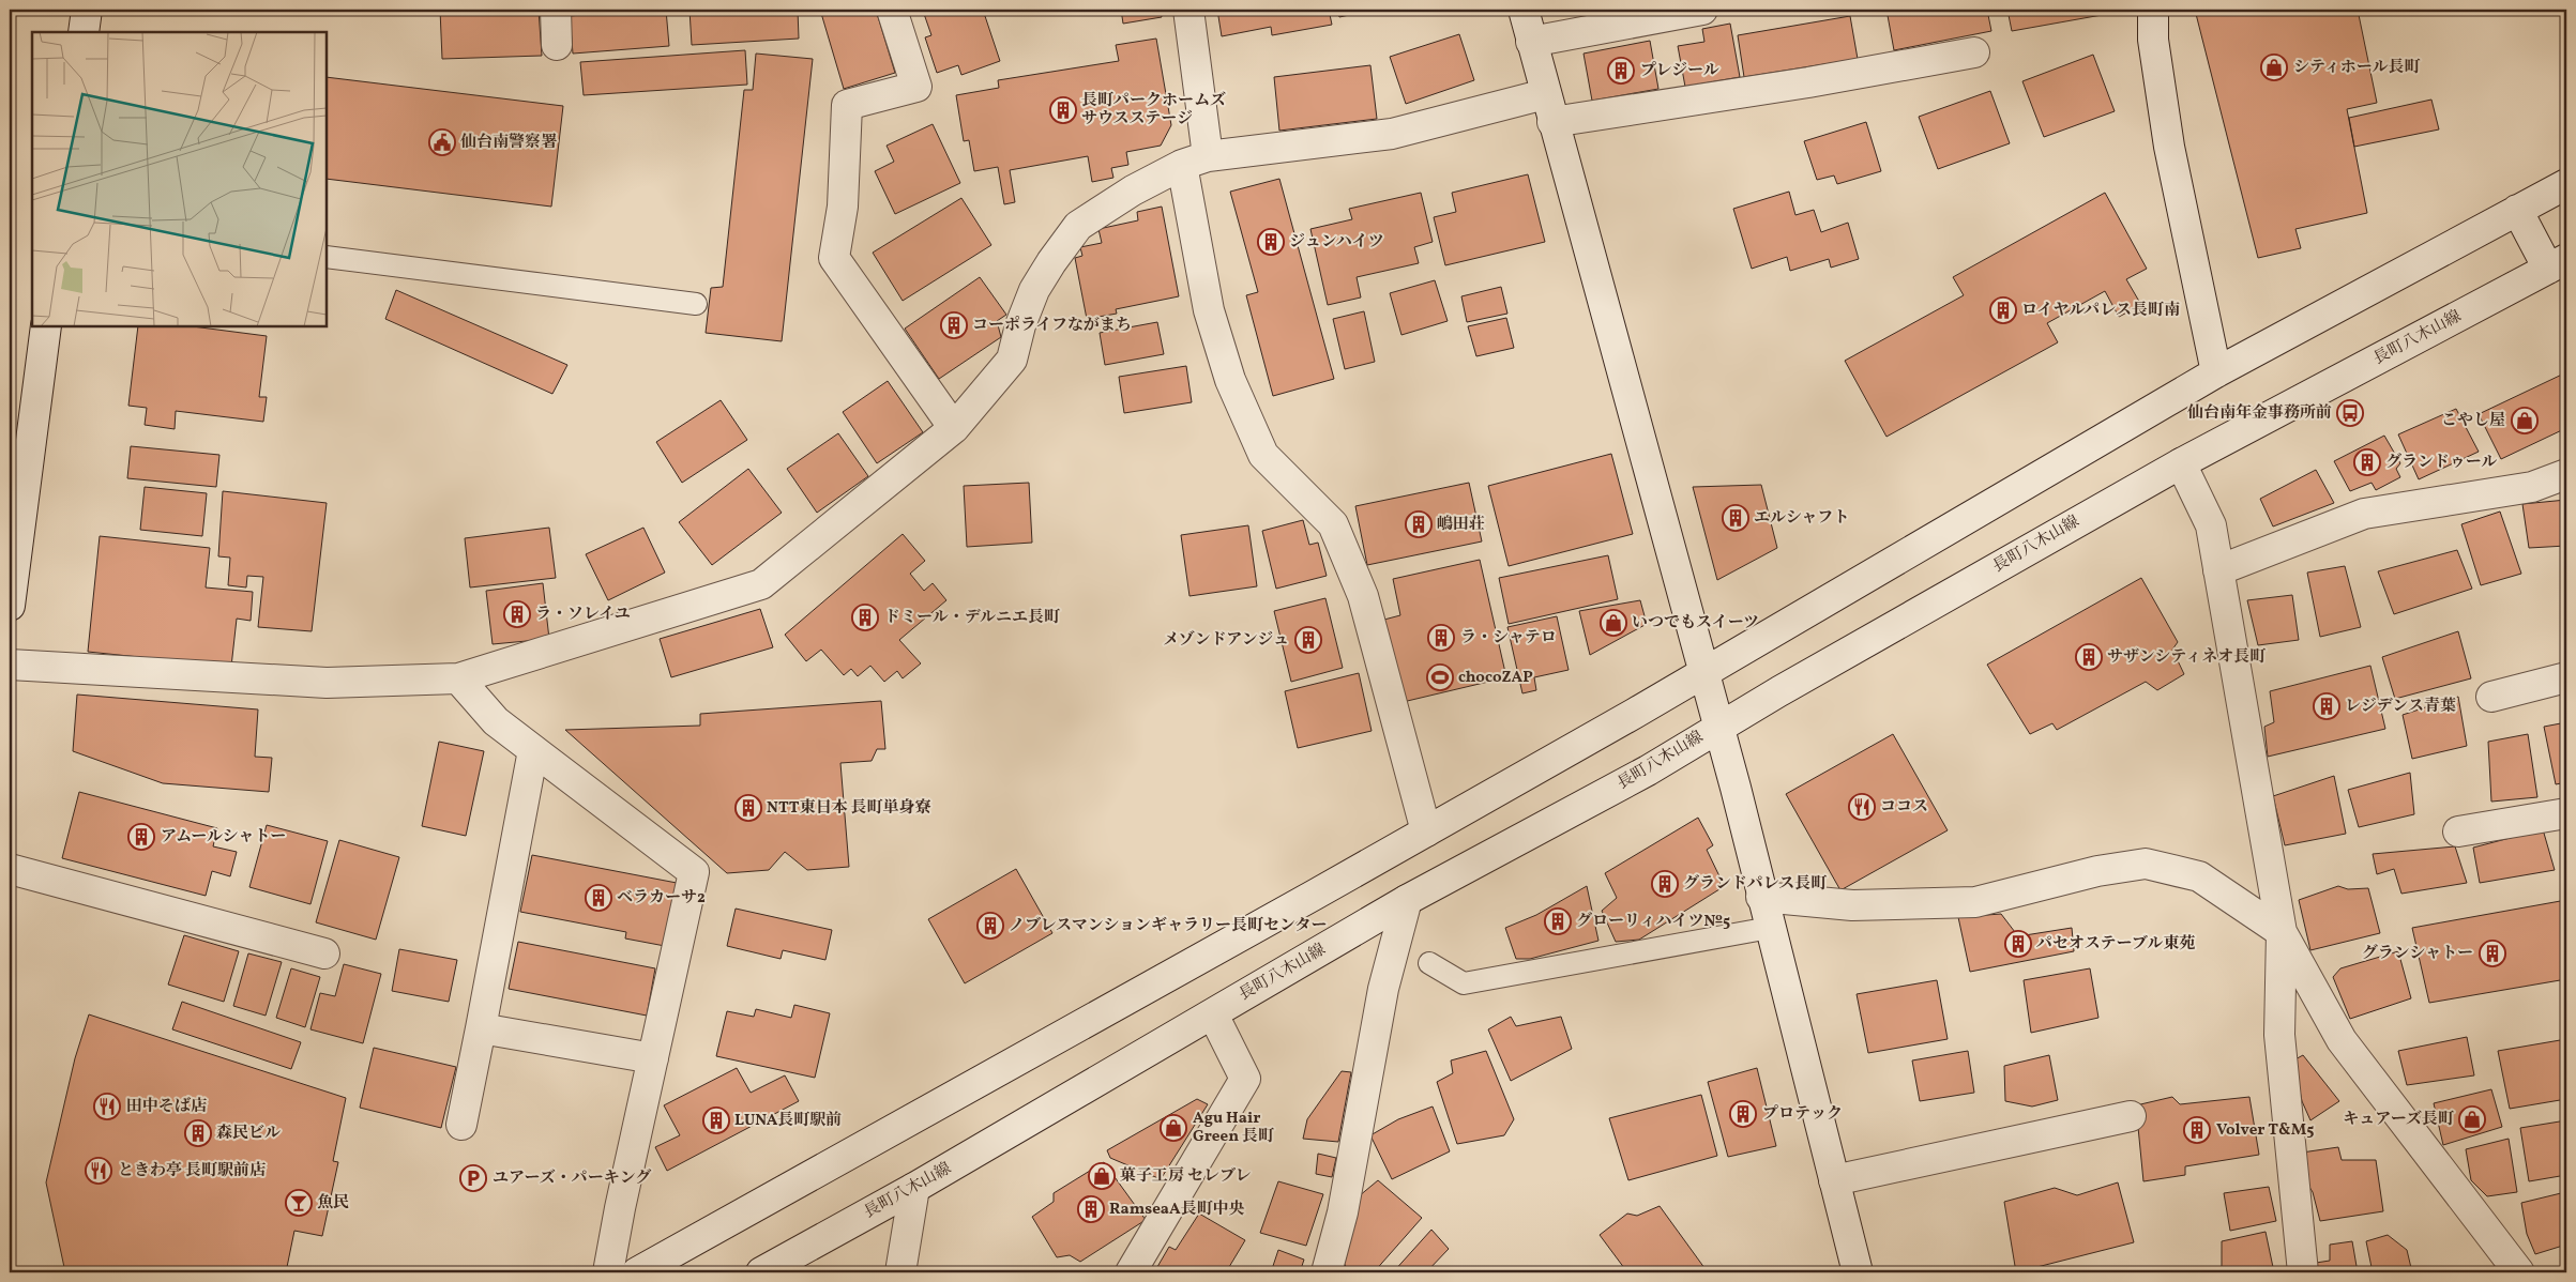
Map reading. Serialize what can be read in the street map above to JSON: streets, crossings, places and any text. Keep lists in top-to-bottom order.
{
  "streets": {
    "street": ["長町八木山線"]
  },
  "places": {
    "shop": [
      "シティホール長町",
      "こやし屋",
      "いつでもスイーツ",
      "キュアーズ長町",
      "Agu Hair Green 長町",
      "菓子工房 セレブレ"
    ],
    "building": [
      "プレジール",
      "長町パークホームズ サウスステージ",
      "ジュンハイツ",
      "ロイヤルパレス長町南",
      "コーポライフながまち",
      "グランドゥール",
      "エルシャフト",
      "嶋田荘",
      "ラ・ソレイユ",
      "ドミール・デルニエ長町",
      "ラ・シャテロ",
      "メゾンドアンジュ",
      "サザンシティネオ長町",
      "レジデンス青葉",
      "NTT東日本 長町単身寮",
      "アムールシャトー",
      "グランドパレス長町",
      "ベラカーサ2",
      "グローリィハイツ№5",
      "ノブレスマンションギャラリー長町センター",
      "パセオステーブル東苑",
      "グランシャトー",
      "プロテック",
      "LUNA長町駅前",
      "Volver T&M5",
      "森民ビル",
      "RamseaA長町中央"
    ],
    "public building": ["仙台南警察署"],
    "bus stop": ["仙台南年金事務所前"],
    "sports": ["chocoZAP"],
    "restaurant": ["ココス", "田中そば店", "ときわ亭 長町駅前店"],
    "parking": ["ユアーズ・パーキング"],
    "bar": ["魚民"]
  }
}
